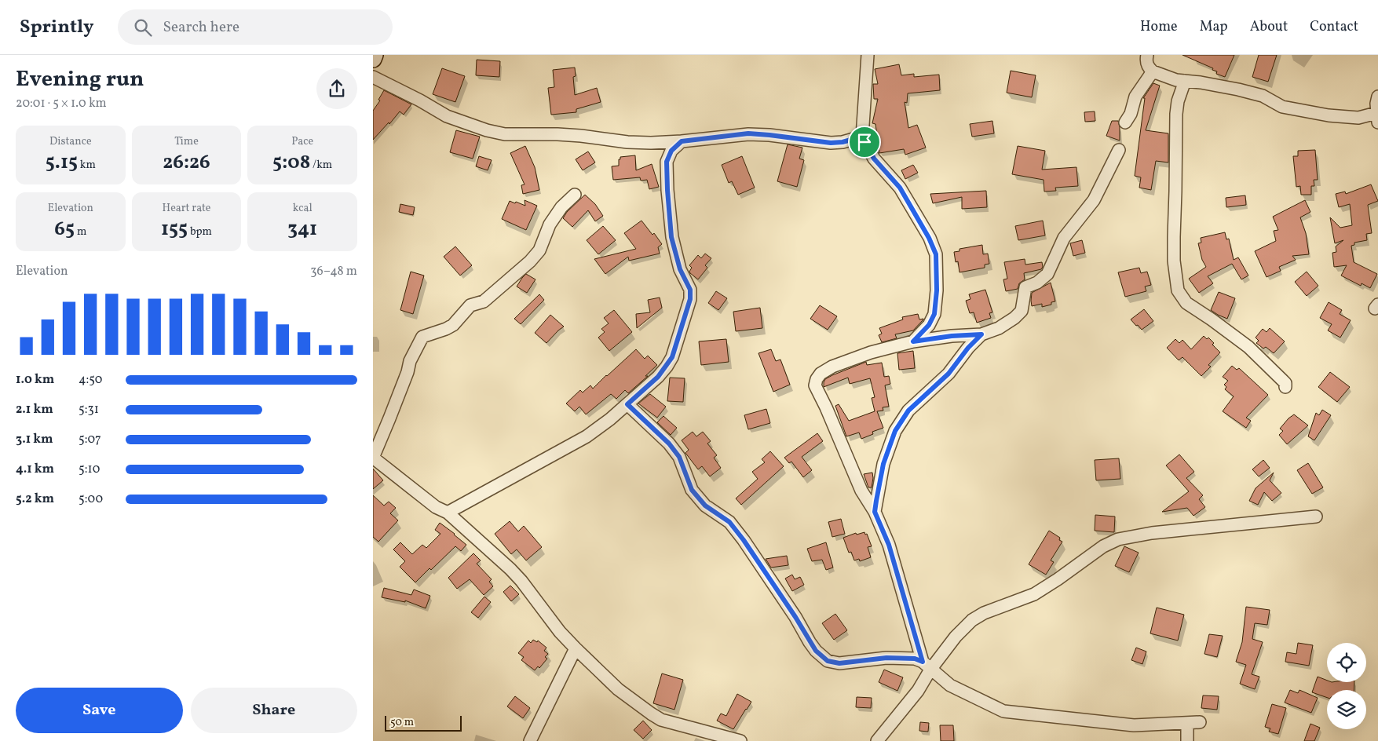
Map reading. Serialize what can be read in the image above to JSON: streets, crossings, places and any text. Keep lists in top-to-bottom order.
{
  "scale_bar": "50 m",
  "page": {
    "header": "Sprintly",
    "search": "Search here",
    "nav": [
      "Home",
      "Map",
      "About",
      "Contact"
    ],
    "heading": ["Evening run", "20:01 · 5 × 1.0 km"],
    "stats": [
      ["Distance", "5.15 km"],
      ["Time", "26:26"],
      ["Pace", "5:08 /km"],
      ["Elevation", "65 m"],
      ["Heart rate", "155 bpm"],
      ["kcal", "341"]
    ],
    "chart": ["Elevation", "36–48 m"],
    "list": [
      {
        "name": "1.0 km",
        "note": "4:50"
      },
      {
        "name": "2.1 km",
        "note": "5:31"
      },
      {
        "name": "3.1 km",
        "note": "5:07"
      },
      {
        "name": "4.1 km",
        "note": "5:10"
      },
      {
        "name": "5.2 km",
        "note": "5:00"
      }
    ],
    "buttons": ["Save", "Share"],
    "scale": "50 m"
  }
}
